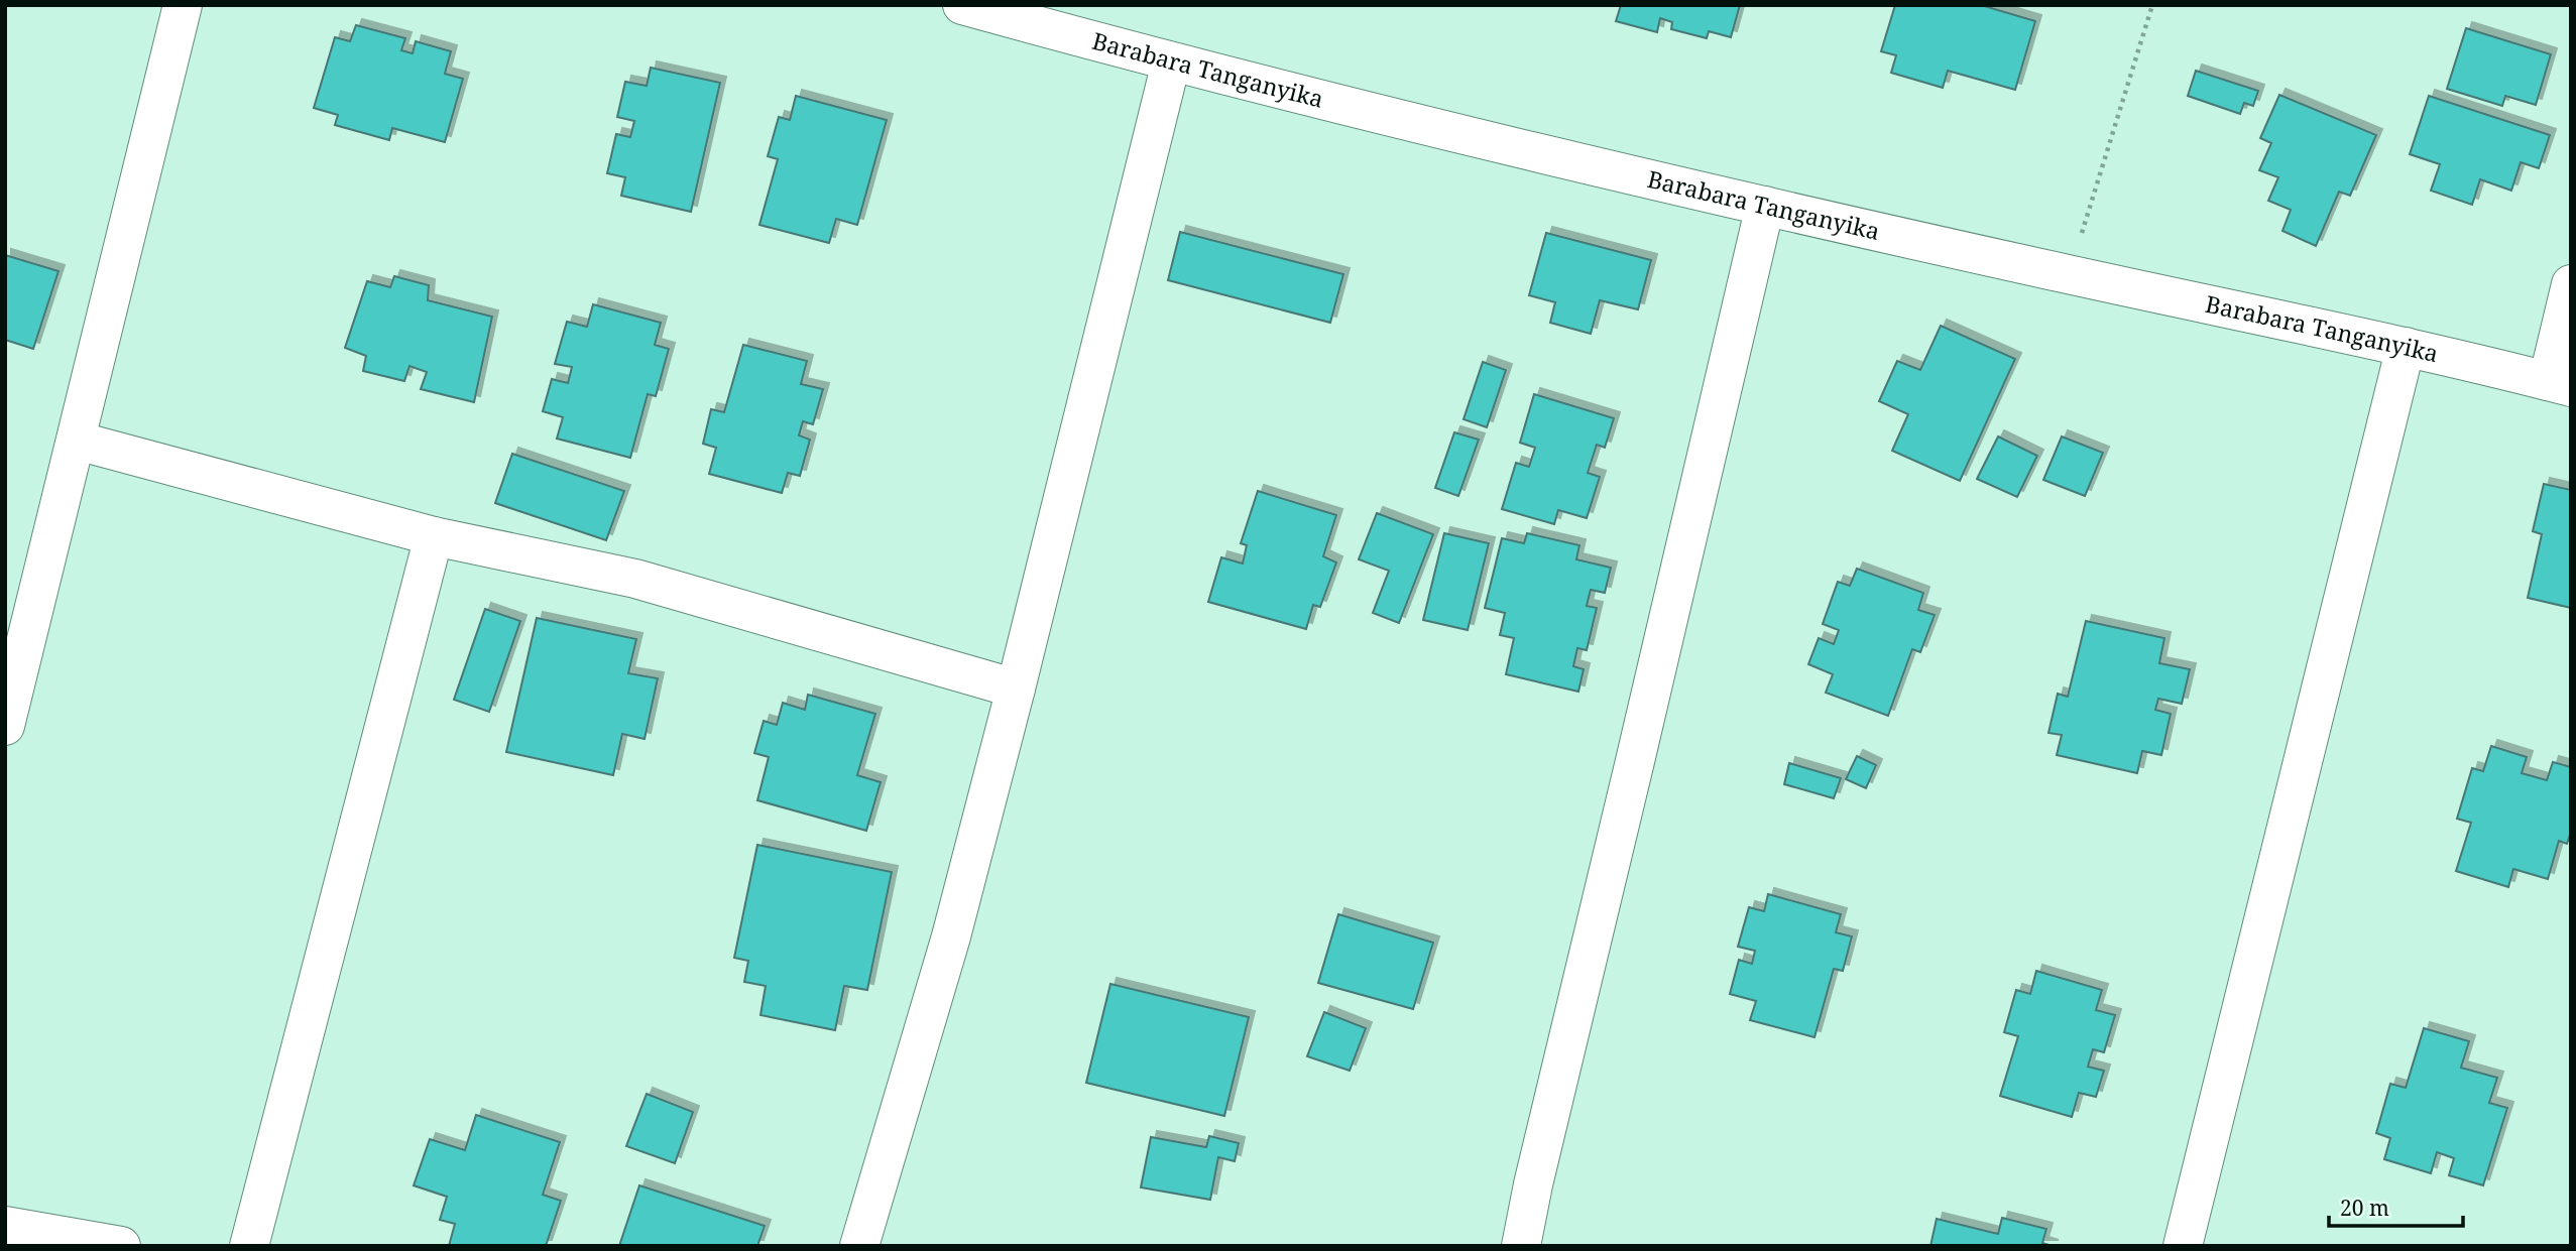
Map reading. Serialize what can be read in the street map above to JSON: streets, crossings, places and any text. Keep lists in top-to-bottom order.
{
  "streets": {
    "street": ["Barabara Tanganyika"]
  },
  "scale_bar": "20 m"
}
